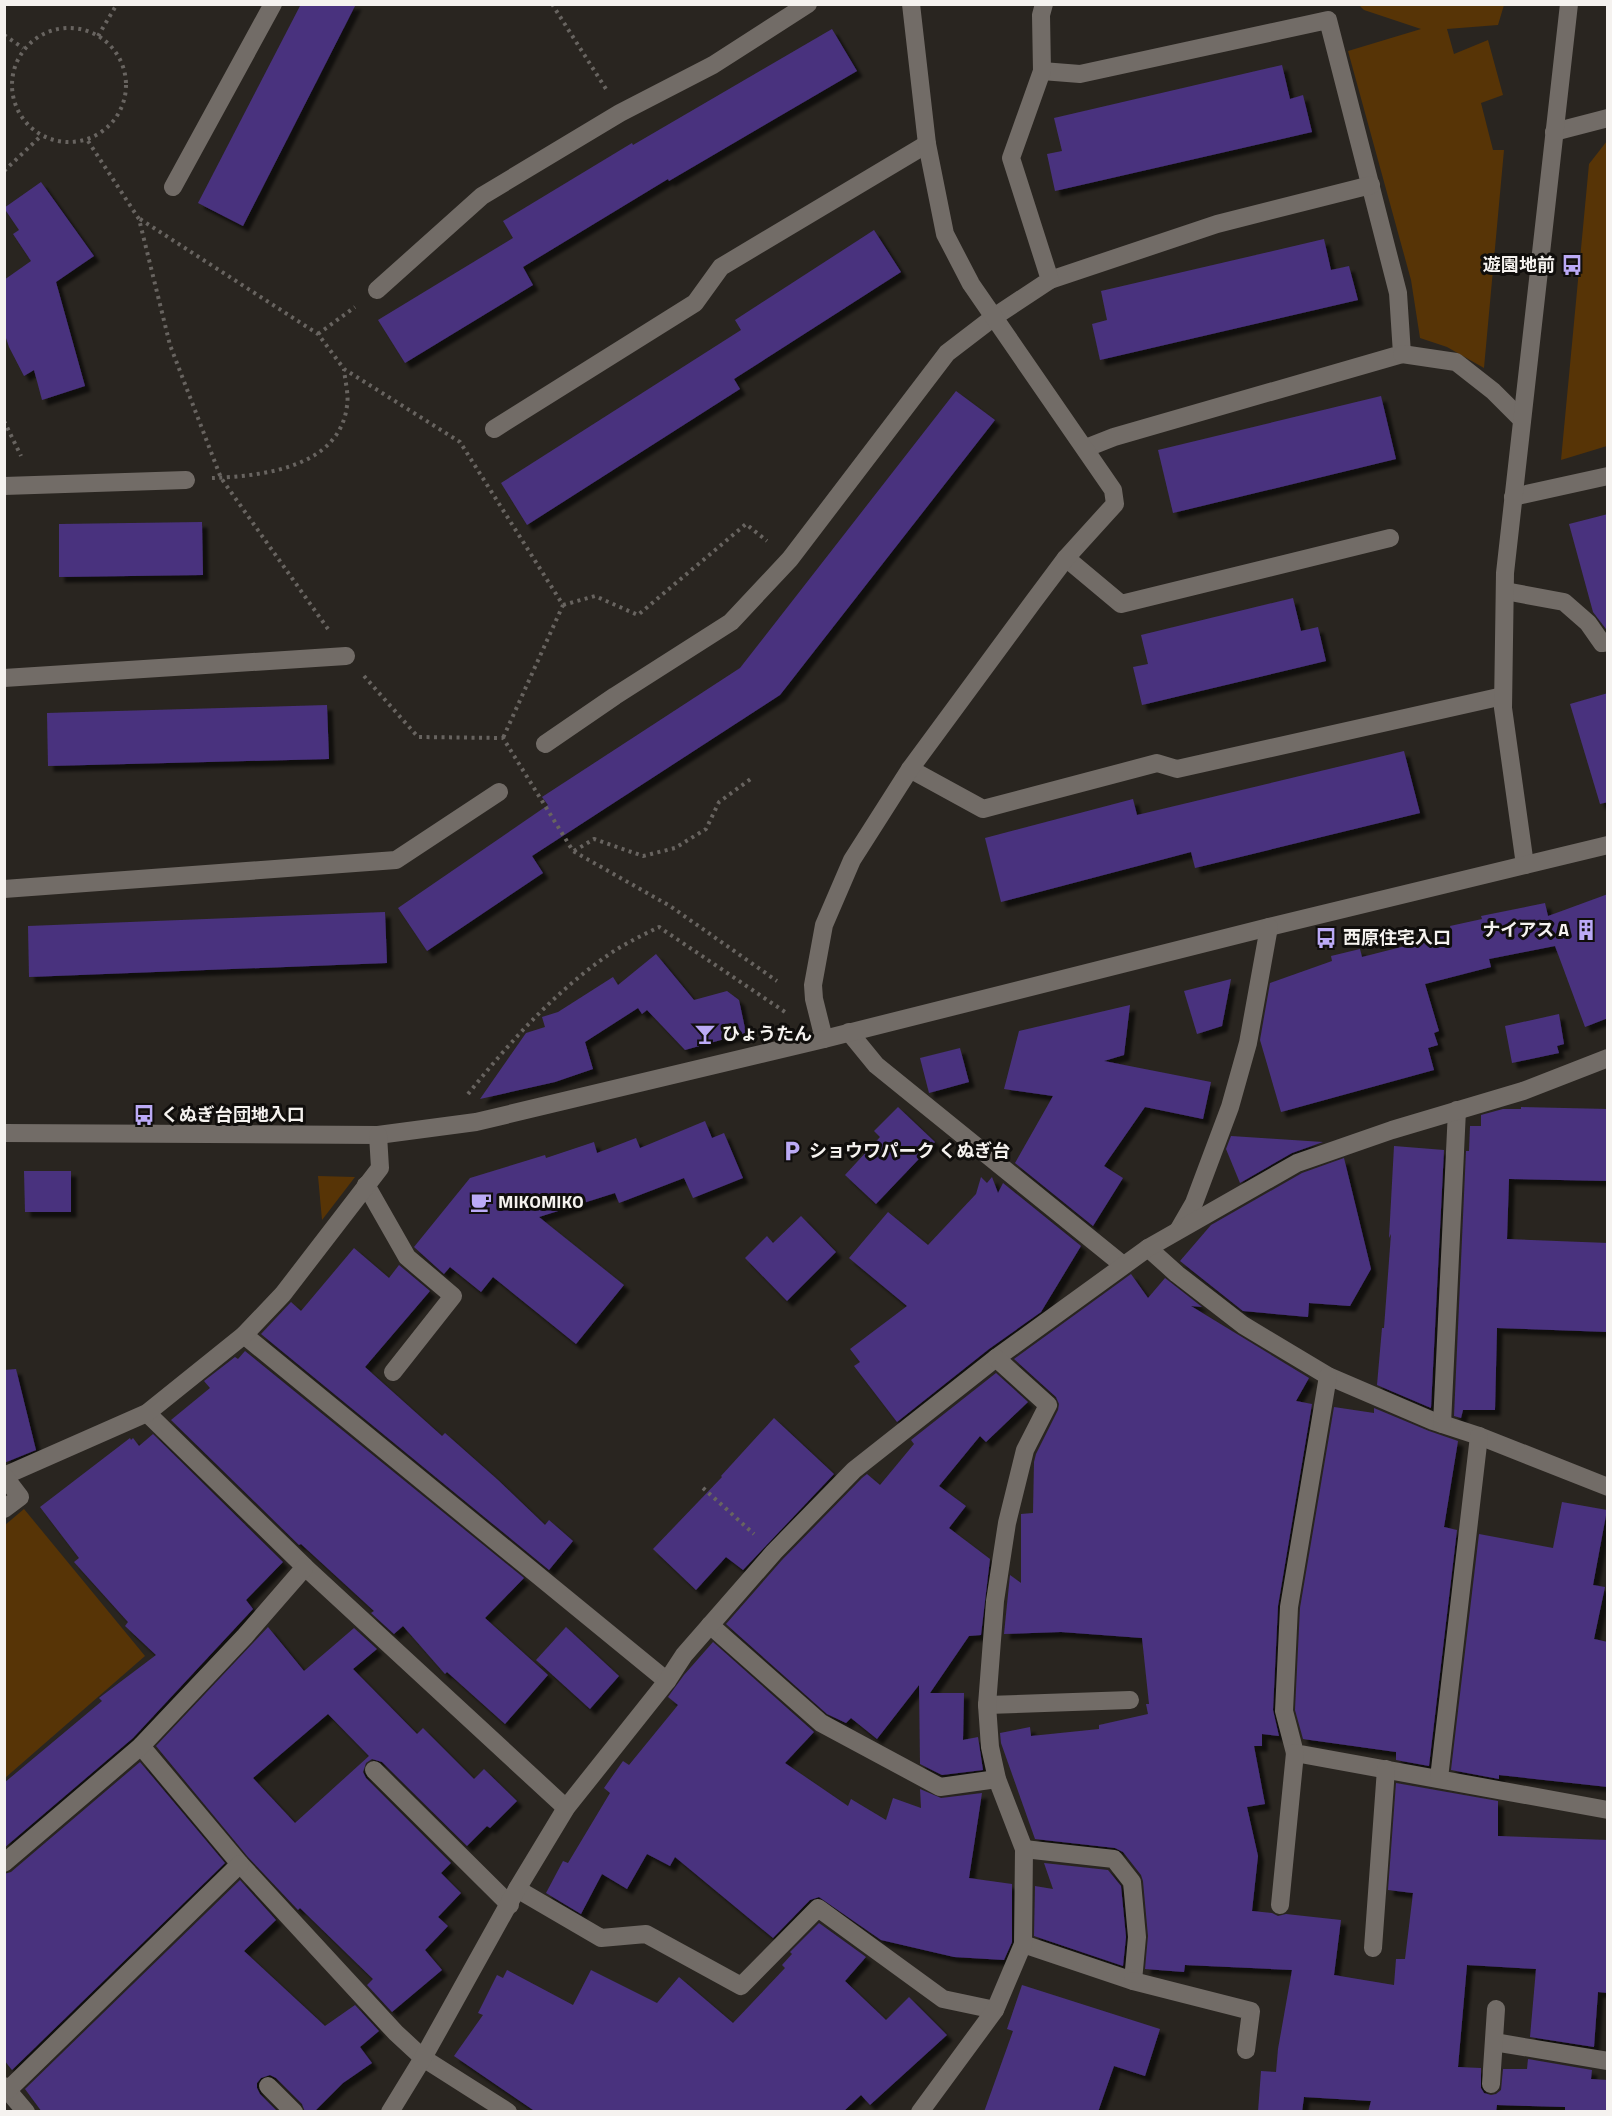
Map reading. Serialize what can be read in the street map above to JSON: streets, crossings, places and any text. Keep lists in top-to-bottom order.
{
  "places": {
    "bus stop": ["遊園地前", "西原住宅入口", "くぬぎ台団地入口"],
    "building": ["ナイアス A"],
    "bar": ["ひょうたん"],
    "parking": ["ショウワパーク くぬぎ台"],
    "cafe": ["MIKOMIKO"]
  }
}
